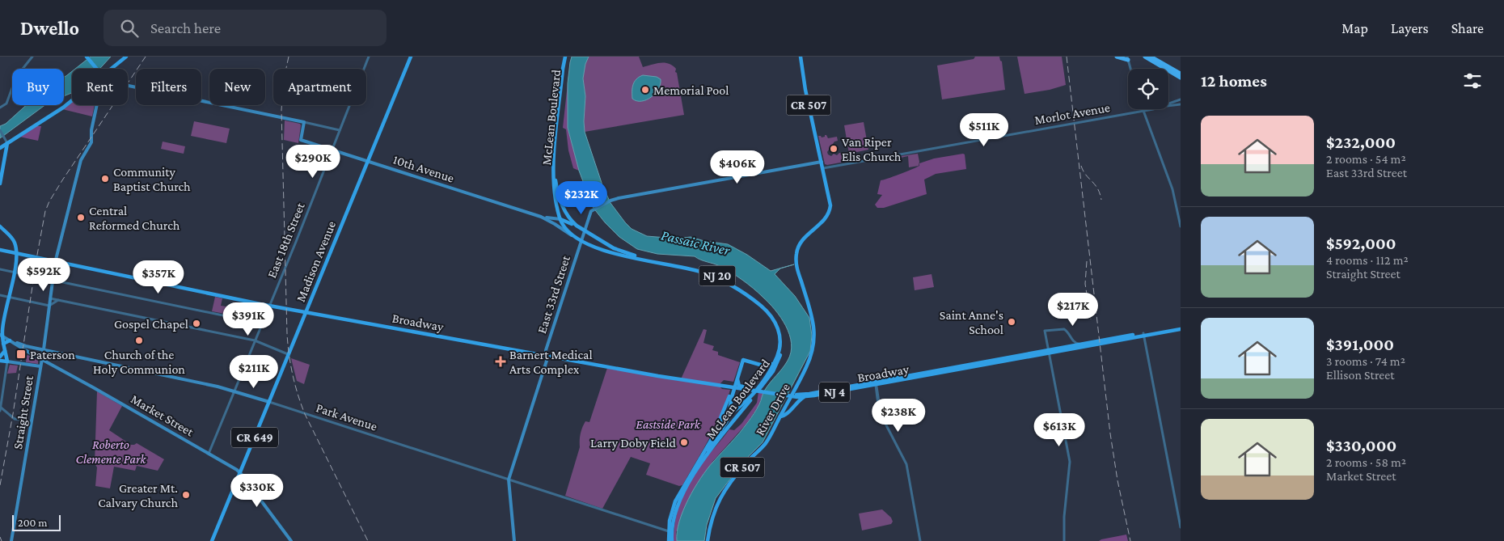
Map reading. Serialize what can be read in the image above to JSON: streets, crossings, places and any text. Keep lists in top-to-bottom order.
{
  "streets": {
    "main road": [
      "CR 507",
      "McLean Boulevard",
      "10th Avenue",
      "Madison Avenue",
      "NJ 20",
      "East 33rd Street",
      "Broadway",
      "NJ 4",
      "River Drive",
      "Straight Street",
      "Market Street",
      "Park Avenue",
      "CR 649"
    ],
    "street": ["Morlot Avenue", "East 18th Street"]
  },
  "crossings": [
    ["CR 507", "Morlot Avenue"],
    ["CR 507", "East 33rd Street"],
    ["CR 507", "River Drive"],
    ["Morlot Avenue", "River Drive"],
    ["McLean Boulevard", "10th Avenue"],
    ["McLean Boulevard", "East 33rd Street"],
    ["McLean Boulevard", "Park Avenue"],
    ["10th Avenue", "East 18th Street"],
    ["10th Avenue", "Madison Avenue"],
    ["East 18th Street", "Broadway"],
    ["East 18th Street", "Market Street"],
    ["East 18th Street", "Park Avenue"],
    ["Madison Avenue", "Broadway"],
    ["Madison Avenue", "Market Street"],
    ["Madison Avenue", "Park Avenue"],
    ["East 33rd Street", "Broadway"],
    ["East 33rd Street", "Park Avenue"],
    ["Broadway", "Straight Street"],
    ["Straight Street", "Market Street"],
    ["Straight Street", "Park Avenue"],
    ["Market Street", "Park Avenue"]
  ],
  "water": ["Passaic River"],
  "parks": ["Eastside Park", "Roberto Clemente Park"],
  "places": {
    "other": [
      "Memorial Pool",
      "Van Riper Elis Church",
      "Community Baptist Church",
      "Central Reformed Church",
      "Saint Anne's School",
      "Gospel Chapel",
      "Church of the Holy Communion",
      "Larry Doby Field",
      "Greater Mt. Calvary Church"
    ],
    "transit": ["Paterson"],
    "health": ["Barnert Medical Arts Complex"]
  },
  "scale_bar": "200 m",
  "page": {
    "header": "Dwello",
    "search": "Search here",
    "nav": ["Map", "Layers", "Share"],
    "heading": "12 homes",
    "chip": [
      "Buy",
      "Rent",
      "Filters",
      "New",
      "Apartment"
    ],
    "list": [
      {
        "name": "$232,000",
        "note": "2 rooms · 54 m² · East 33rd Street"
      },
      {
        "name": "$592,000",
        "note": "4 rooms · 112 m² · Straight Street"
      },
      {
        "name": "$391,000",
        "note": "3 rooms · 74 m² · Ellison Street"
      },
      {
        "name": "$330,000",
        "note": "2 rooms · 58 m² · Market Street"
      }
    ],
    "price": [
      "$511K",
      "$290K",
      "$406K",
      "$232K",
      "$592K",
      "$357K",
      "$217K",
      "$391K",
      "$211K",
      "$238K",
      "$613K",
      "$330K"
    ],
    "scale": "200 m"
  }
}
